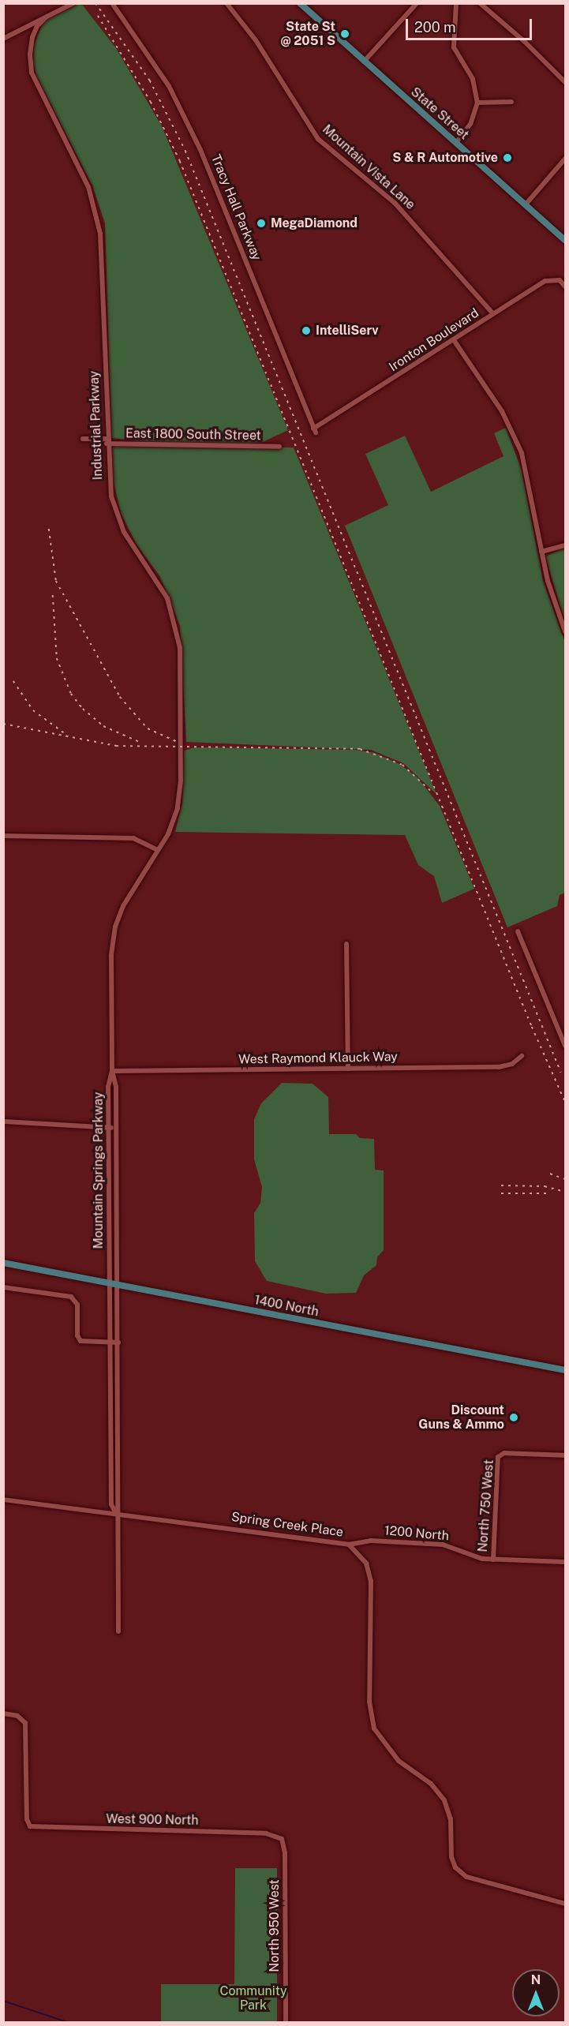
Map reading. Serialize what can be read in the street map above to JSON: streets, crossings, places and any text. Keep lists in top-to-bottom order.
{
  "streets": {
    "main road": ["State Street", "1400 North"],
    "street": [
      "Mountain Vista Lane",
      "Tracy Hall Parkway",
      "Ironton Boulevard",
      "Industrial Parkway",
      "East 1800 South Street",
      "West Raymond Klauck Way",
      "Mountain Springs Parkway",
      "North 750 West",
      "Spring Creek Place",
      "1200 North",
      "West 900 North",
      "North 950 West"
    ]
  },
  "crossings": [
    ["Mountain Vista Lane", "Ironton Boulevard"],
    ["Tracy Hall Parkway", "Ironton Boulevard"],
    ["Industrial Parkway", "East 1800 South Street"],
    ["Industrial Parkway", "West Raymond Klauck Way"],
    ["Industrial Parkway", "Mountain Springs Parkway"],
    ["West Raymond Klauck Way", "Mountain Springs Parkway"],
    ["Mountain Springs Parkway", "1400 North"],
    ["Mountain Springs Parkway", "Spring Creek Place"],
    ["North 750 West", "1200 North"],
    ["Spring Creek Place", "1200 North"],
    ["West 900 North", "North 950 West"]
  ],
  "parks": ["Community Park"],
  "places": [
    "State St @ 2051 S",
    "S & R Automotive",
    "MegaDiamond",
    "IntelliServ",
    "Discount Guns & Ammo"
  ],
  "scale_bar": "200 m",
  "north": "top"
}
